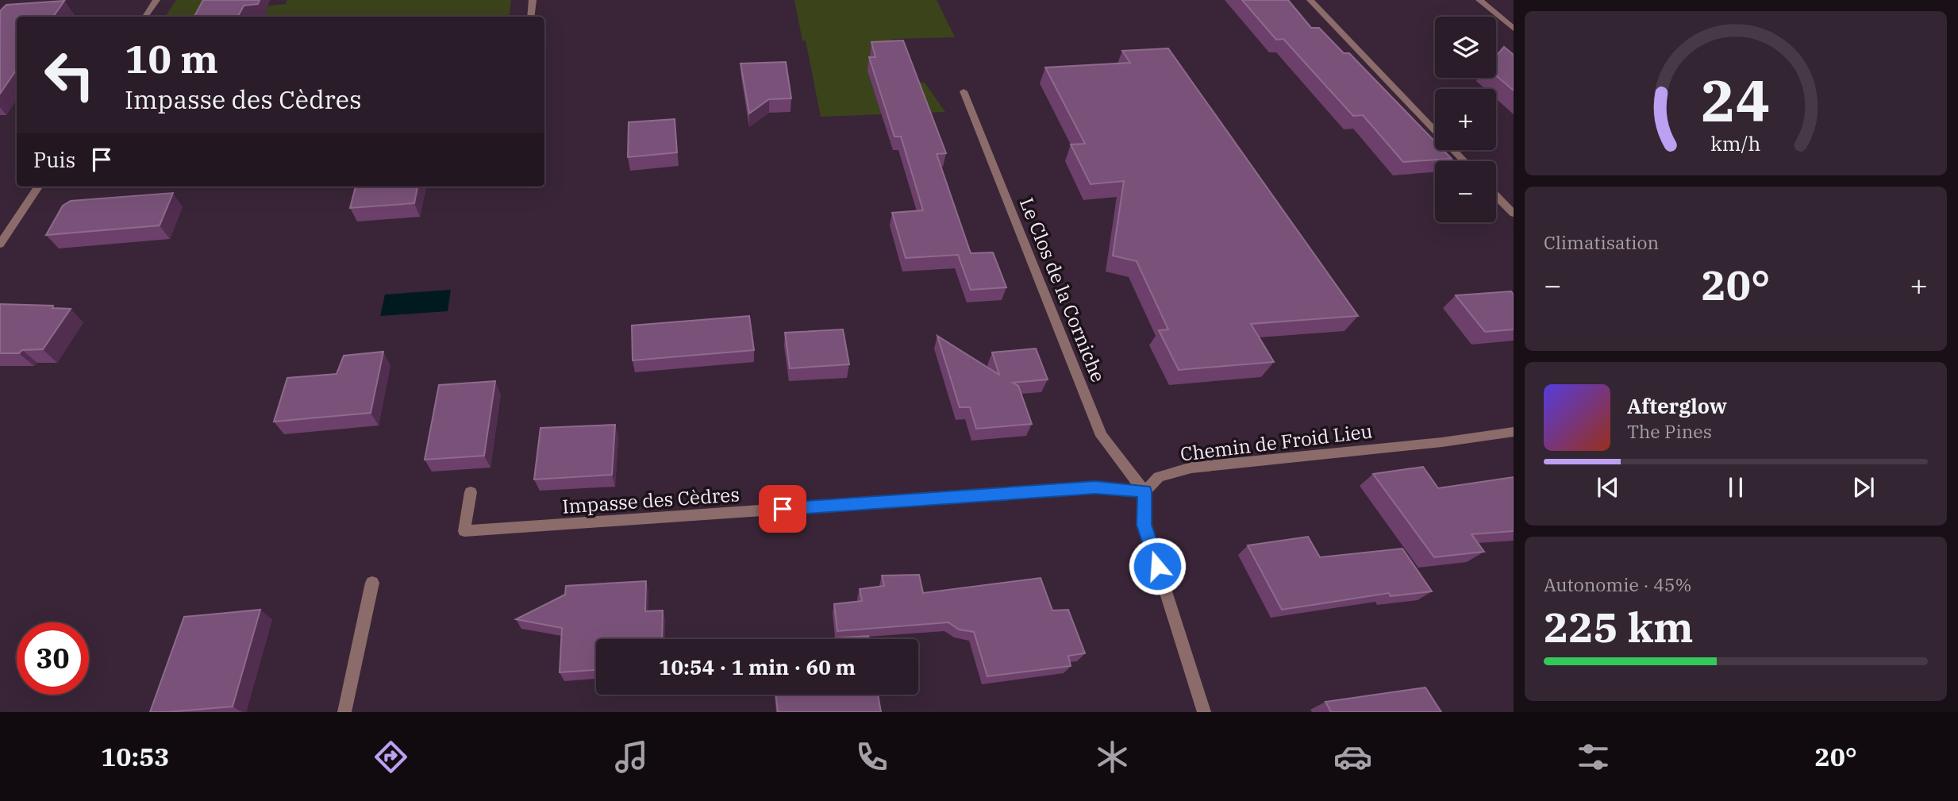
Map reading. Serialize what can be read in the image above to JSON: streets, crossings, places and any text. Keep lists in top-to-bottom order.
{
  "streets": {
    "street": ["Le Clos de la Corniche", "Chemin de Froid Lieu", "Impasse des Cèdres"]
  },
  "crossings": [
    ["Le Clos de la Corniche", "Chemin de Froid Lieu"],
    ["Le Clos de la Corniche", "Impasse des Cèdres"],
    ["Chemin de Froid Lieu", "Impasse des Cèdres"]
  ],
  "page": {
    "map_buttons": ["+", "−"],
    "turn": ["10 m", "Impasse des Cèdres"],
    "then": "Puis",
    "tile": [
      "Climatisation",
      ["Autonomie · 45%", "225 km"]
    ],
    "heat": ["−", "20°", "+"],
    "song": ["Afterglow", "The Pines"],
    "limit": "30",
    "trip": "10:54 · 1 min · 60 m",
    "tabs": ["10:53", "20°"],
    "gauge": ["24", "km/h"]
  }
}
